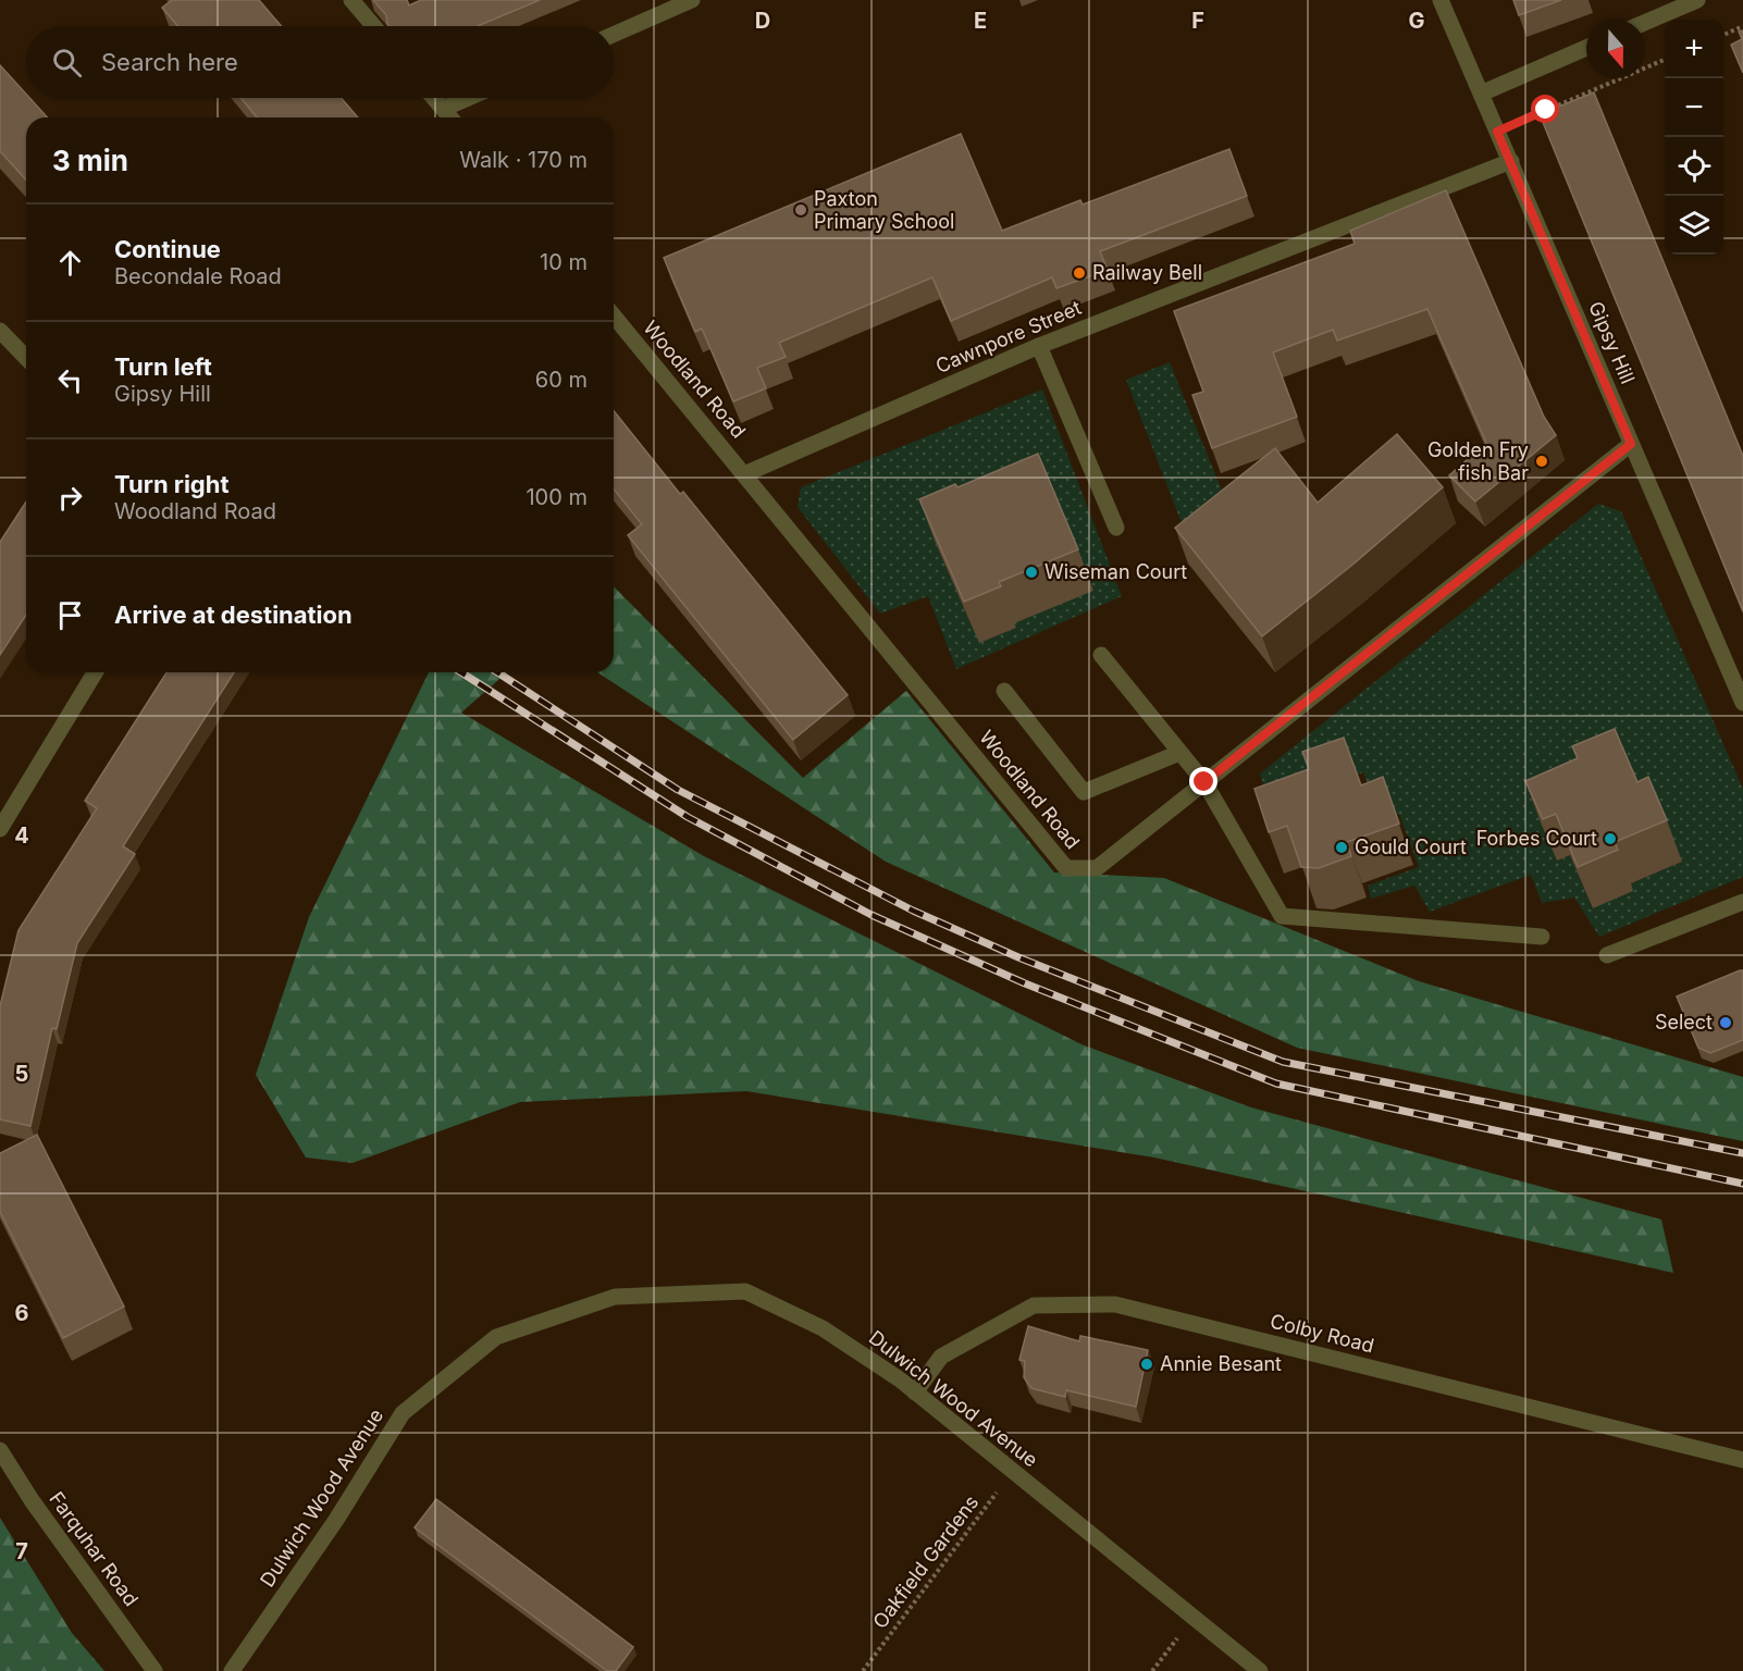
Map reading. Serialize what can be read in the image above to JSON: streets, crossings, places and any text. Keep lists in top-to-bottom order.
{
  "streets": {
    "street": [
      "Cawnpore Street",
      "Gipsy Hill",
      "Woodland Road",
      "Colby Road",
      "Dulwich Wood Avenue",
      "Farquhar Road"
    ],
    "path": ["Oakfield Gardens"]
  },
  "crossings": [
    ["Cawnpore Street", "Gipsy Hill"],
    ["Cawnpore Street", "Woodland Road"],
    ["Gipsy Hill", "Woodland Road"],
    ["Colby Road", "Dulwich Wood Avenue"],
    ["Dulwich Wood Avenue", "Oakfield Gardens"]
  ],
  "places": [
    "Paxton Primary School",
    "Railway Bell",
    "Golden Fry fish Bar",
    "Wiseman Court",
    "Forbes Court",
    "Gould Court",
    "Select",
    "Annie Besant"
  ],
  "north": "bottom",
  "page": {
    "map_buttons": ["+", "−"],
    "search": "Search here",
    "heading": ["3 min", "Walk · 170 m"],
    "list": [
      ["Continue", "Becondale Road", "10 m"],
      ["Turn left", "Gipsy Hill", "60 m"],
      ["Turn right", "Woodland Road", "100 m"],
      "Arrive at destination"
    ]
  },
  "grid": {
    "columns": [
      "D",
      "E",
      "F",
      "G"
    ],
    "rows": [
      "4",
      "5",
      "6",
      "7"
    ]
  }
}
